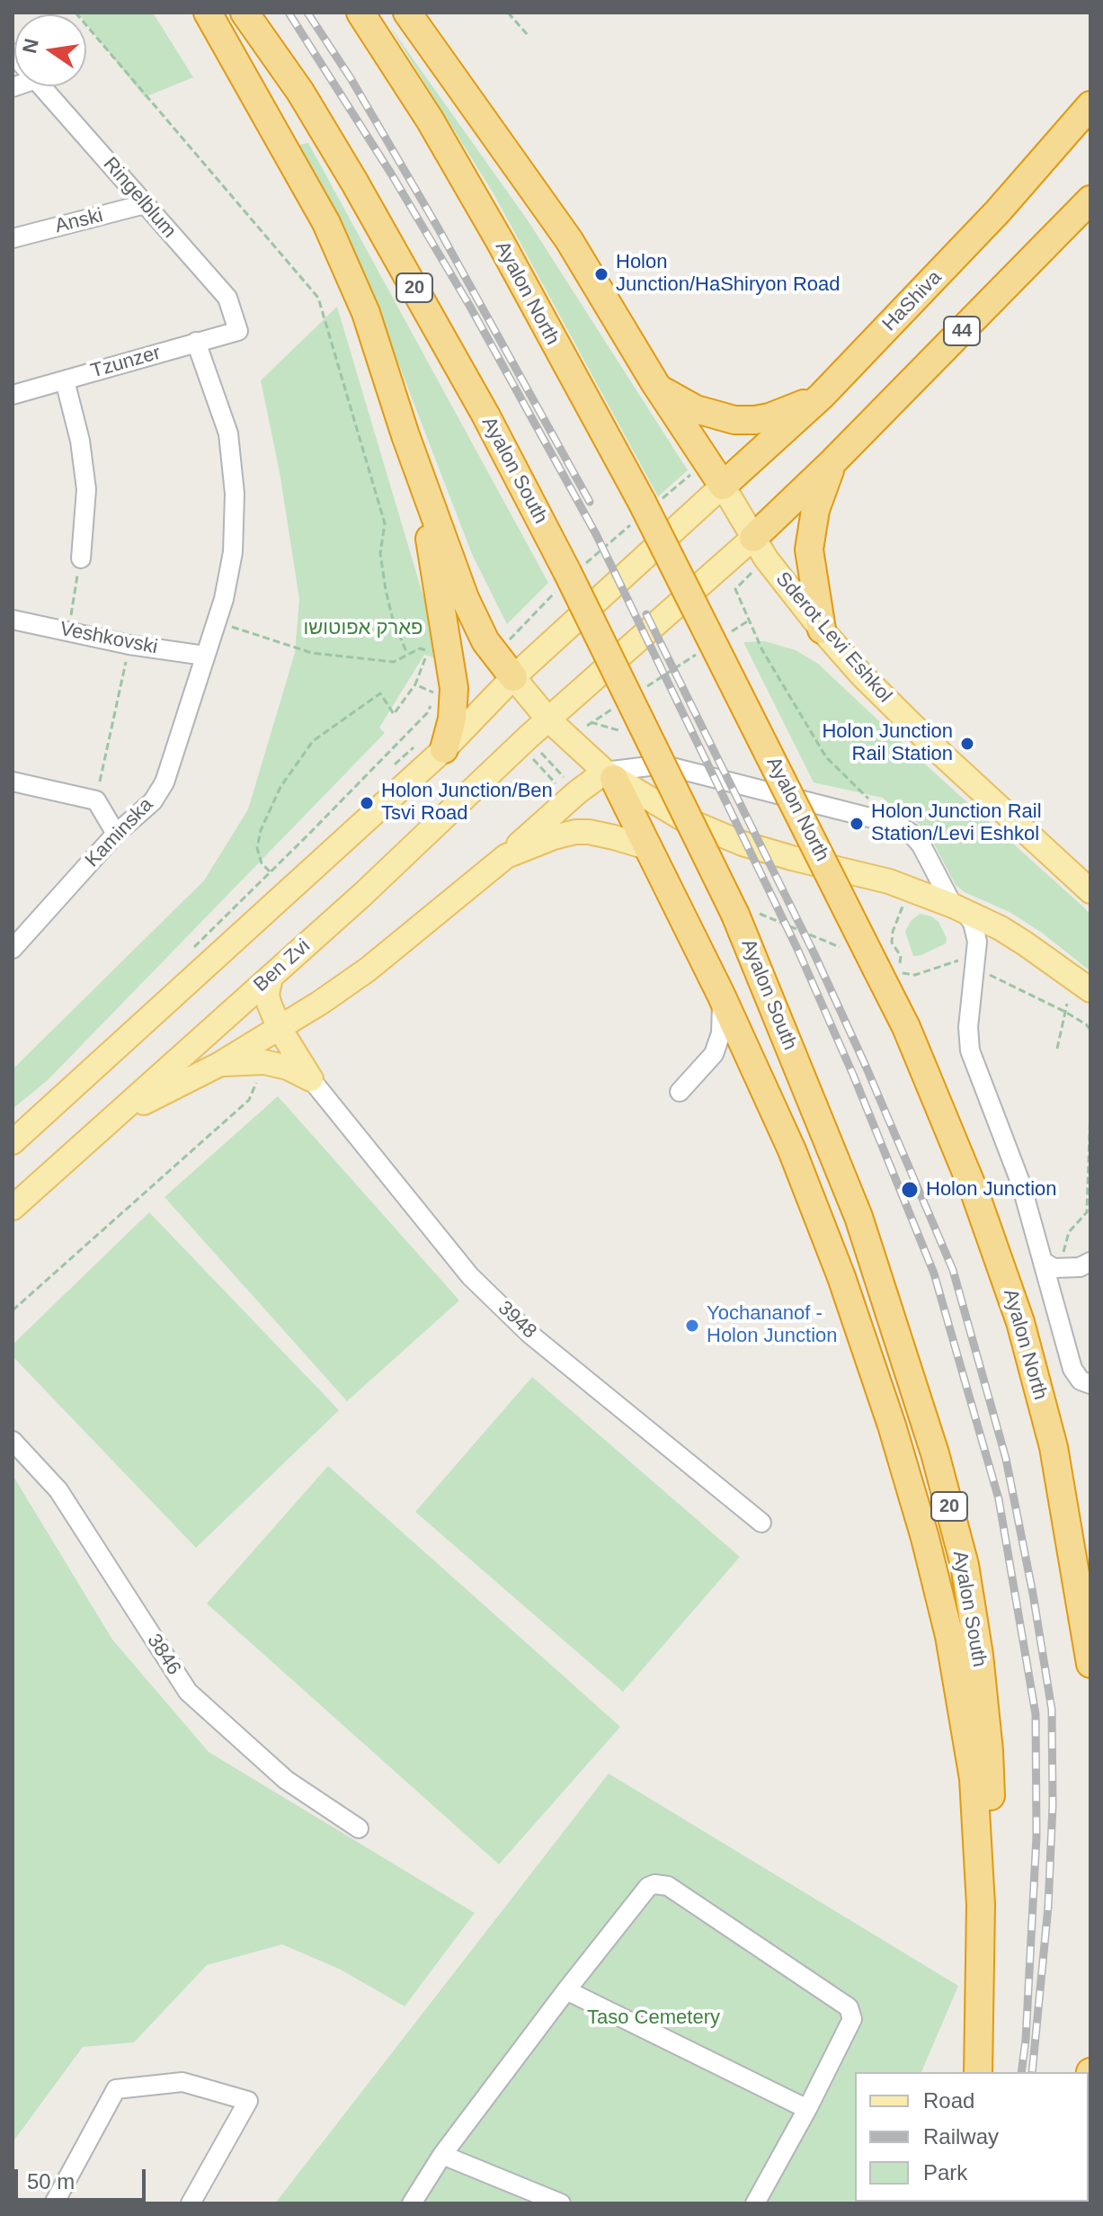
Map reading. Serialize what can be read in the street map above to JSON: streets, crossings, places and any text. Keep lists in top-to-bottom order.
{
  "streets": {
    "highway": [
      "20",
      "Ayalon North",
      "HaShiva",
      "44",
      "Ayalon South"
    ],
    "main road": ["Sderot Levi Eshkol", "Ben Zvi"],
    "street": [
      "Ringelblum",
      "Anski",
      "Tzunzer",
      "Veshkovski",
      "Kaminska",
      "3948",
      "3846"
    ]
  },
  "crossings": [
    ["Ringelblum", "Anski"],
    ["Ringelblum", "Tzunzer"],
    ["HaShiva", "Sderot Levi Eshkol"],
    ["44", "Sderot Levi Eshkol"],
    ["44", "Ben Zvi"],
    ["Tzunzer", "Kaminska"],
    ["Veshkovski", "Kaminska"]
  ],
  "parks": ["פארק אפוטושו", "Taso Cemetery"],
  "places": [
    "Holon Junction/HaShiryon Road",
    "Holon Junction Rail Station",
    "Holon Junction/Ben Tsvi Road",
    "Holon Junction Rail Station/Levi Eshkol",
    "Holon Junction",
    "Yochananof - Holon Junction"
  ],
  "legend": ["Road", "Railway", "Park"],
  "scale_bar": "50 m",
  "north": "left"
}
